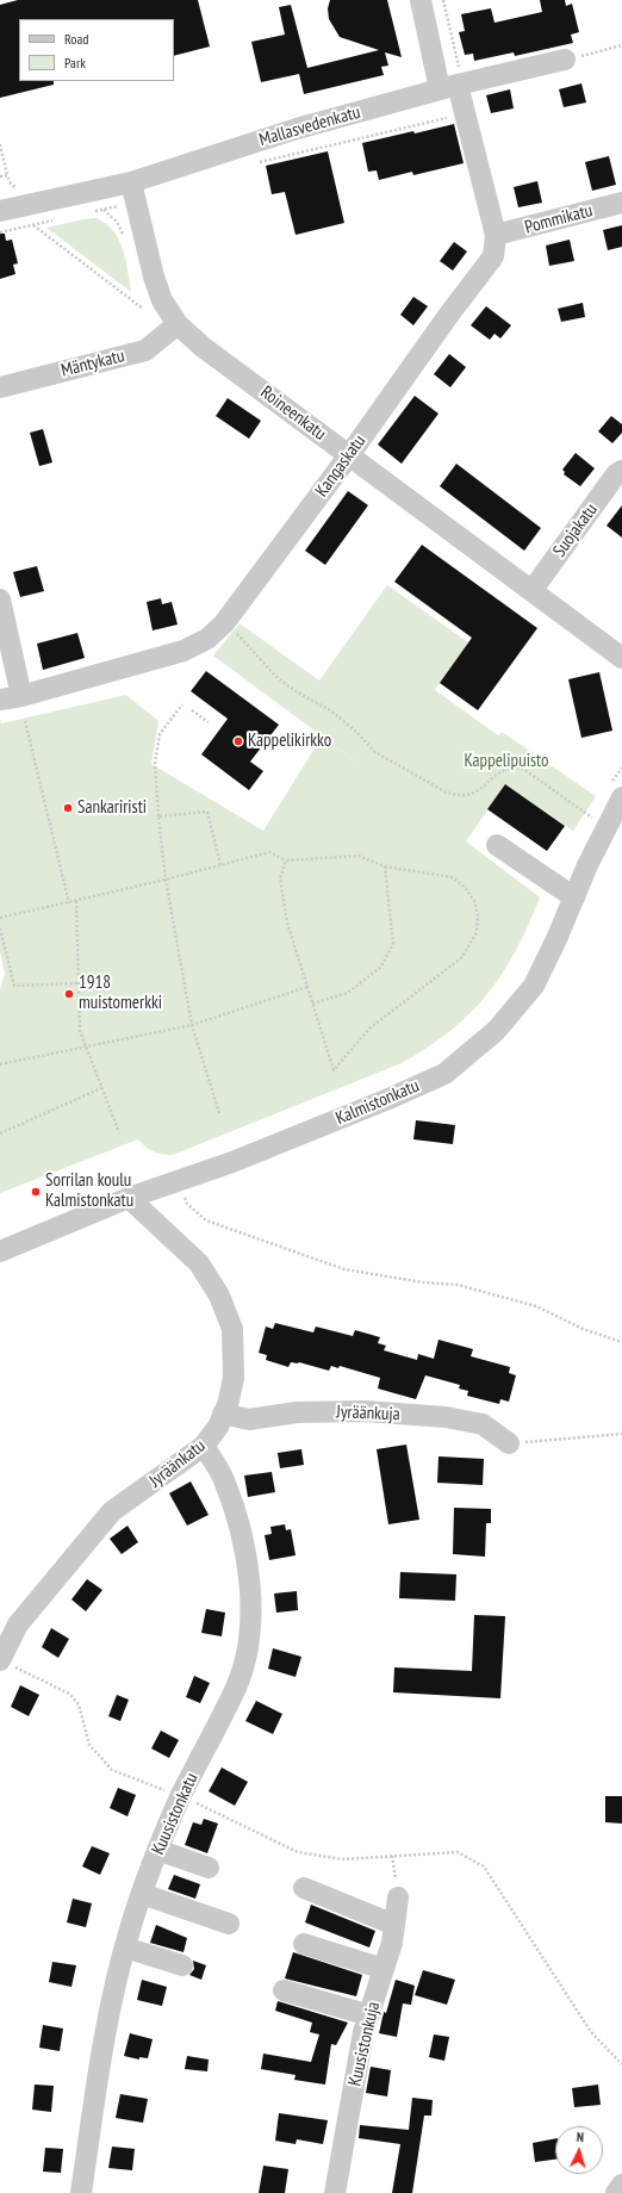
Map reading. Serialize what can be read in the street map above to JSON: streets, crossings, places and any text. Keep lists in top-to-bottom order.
{
  "streets": {
    "street": [
      "Mallasvedenkatu",
      "Pommikatu",
      "Mäntykatu",
      "Roineenkatu",
      "Kangaskatu",
      "Suojakatu",
      "Kalmistonkatu",
      "Jyräänkuja",
      "Jyräänkatu",
      "Kuusistonkatu",
      "Kuusistonkuja"
    ]
  },
  "crossings": [
    ["Mallasvedenkatu", "Roineenkatu"],
    ["Mallasvedenkatu", "Kangaskatu"],
    ["Pommikatu", "Kangaskatu"],
    ["Mäntykatu", "Roineenkatu"],
    ["Roineenkatu", "Kangaskatu"],
    ["Roineenkatu", "Suojakatu"],
    ["Kalmistonkatu", "Jyräänkatu"],
    ["Jyräänkuja", "Jyräänkatu"],
    ["Jyräänkatu", "Kuusistonkatu"]
  ],
  "parks": ["Kappelipuisto"],
  "places": [
    "Kappelikirkko",
    "Sankariristi",
    "1918 muistomerkki",
    "Sorrilan koulu Kalmistonkatu"
  ],
  "legend": ["Road", "Park"],
  "north": "top"
}
